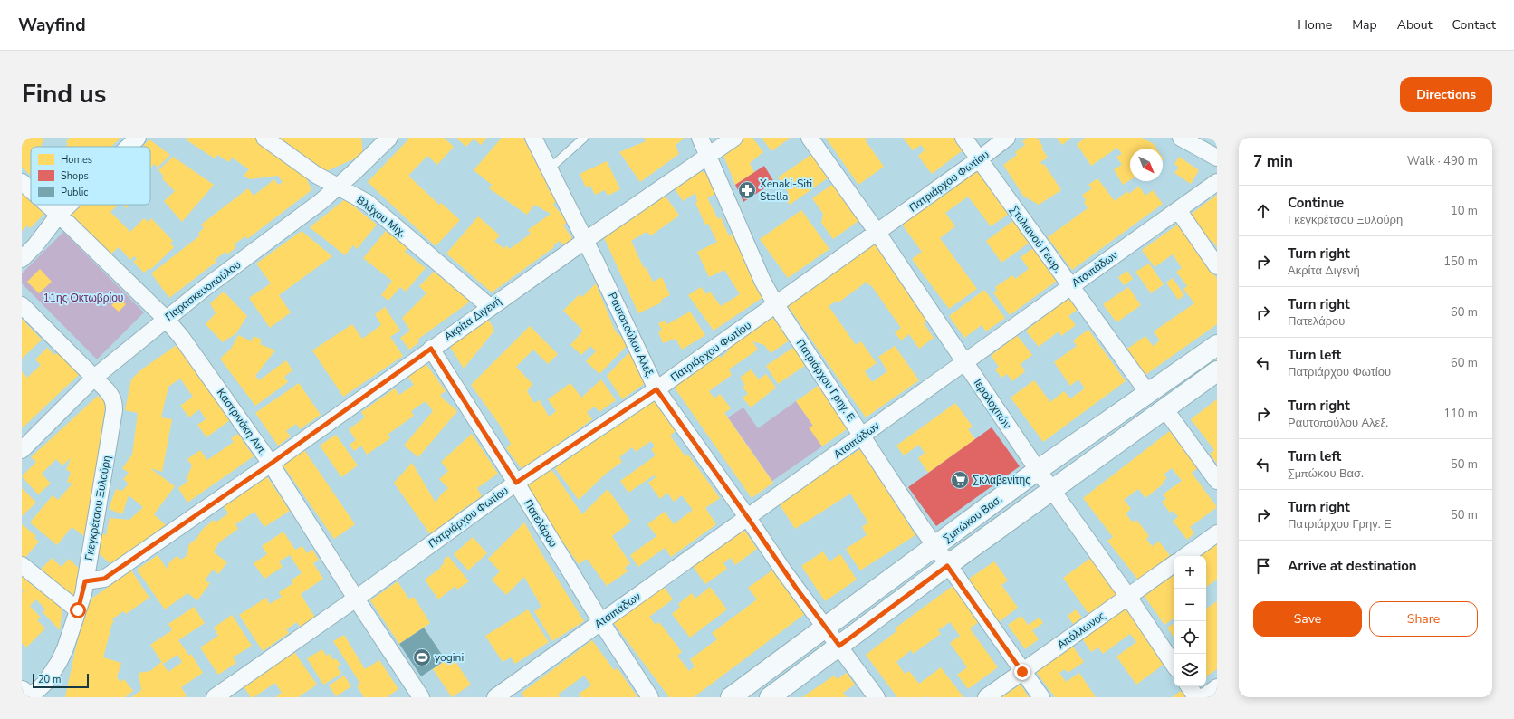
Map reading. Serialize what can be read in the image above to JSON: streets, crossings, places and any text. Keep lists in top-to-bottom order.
{
  "streets": {
    "main road": ["Σμπώκου Βασ."],
    "street": [
      "Πατριάρχου Φωτίου",
      "Βλάχου Μιχ.",
      "Στυλιανού Γεωρ.",
      "Ατσιπάδων",
      "Παρασκευοπούλου",
      "Ακρίτα Διγενή",
      "Ραυτοπούλου Αλεξ.",
      "Πατριάρχου Γρηγ. Ε",
      "Ιερολοχιτών",
      "Καστρινάκη Αντ.",
      "Γκεγκρέτσου Ξυλούρη",
      "Πατελάρου",
      "Απόλλωνος"
    ]
  },
  "crossings": [
    ["Πατριάρχου Φωτίου", "Στυλιανού Γεωρ."],
    ["Πατριάρχου Φωτίου", "Ραυτοπούλου Αλεξ."],
    ["Πατριάρχου Φωτίου", "Πατριάρχου Γρηγ. Ε"],
    ["Πατριάρχου Φωτίου", "Ιερολοχιτών"],
    ["Πατριάρχου Φωτίου", "Καστρινάκη Αντ."],
    ["Πατριάρχου Φωτίου", "Πατελάρου"],
    ["Βλάχου Μιχ.", "Παρασκευοπούλου"],
    ["Βλάχου Μιχ.", "Ακρίτα Διγενή"],
    ["Στυλιανού Γεωρ.", "Ατσιπάδων"],
    ["Στυλιανού Γεωρ.", "Σμπώκου Βασ."],
    ["Ατσιπάδων", "Ραυτοπούλου Αλεξ."],
    ["Ατσιπάδων", "Πατριάρχου Γρηγ. Ε"],
    ["Ατσιπάδων", "Ιερολοχιτών"],
    ["Ατσιπάδων", "Πατελάρου"],
    ["Παρασκευοπούλου", "Καστρινάκη Αντ."],
    ["Παρασκευοπούλου", "Γκεγκρέτσου Ξυλούρη"],
    ["Ακρίτα Διγενή", "Ραυτοπούλου Αλεξ."],
    ["Ακρίτα Διγενή", "Πατριάρχου Γρηγ. Ε"],
    ["Ακρίτα Διγενή", "Καστρινάκη Αντ."],
    ["Ακρίτα Διγενή", "Γκεγκρέτσου Ξυλούρη"],
    ["Ακρίτα Διγενή", "Πατελάρου"],
    ["Ραυτοπούλου Αλεξ.", "Σμπώκου Βασ."],
    ["Πατριάρχου Γρηγ. Ε", "Σμπώκου Βασ."],
    ["Πατριάρχου Γρηγ. Ε", "Απόλλωνος"],
    ["Ιερολοχιτών", "Σμπώκου Βασ."],
    ["Ιερολοχιτών", "Απόλλωνος"]
  ],
  "parks": ["11ης Οκτωβρίου"],
  "places": {
    "pharmacy": ["Xenaki-Siti Stella"],
    "supermarket": ["Σκλαβενίτης"],
    "sports": ["yogini"]
  },
  "legend": ["Homes", "Shops", "Public"],
  "scale_bar": "20 m",
  "north": "bottom right",
  "page": {
    "header": "Wayfind",
    "nav": [
      "Home",
      "Map",
      "About",
      "Contact"
    ],
    "title": "Find us",
    "buttons": [
      "Directions",
      ["Save", "Share"]
    ],
    "heading": ["7 min", "Walk · 490 m"],
    "list": [
      ["Continue", "Γκεγκρέτσου Ξυλούρη", "10 m"],
      ["Turn right", "Ακρίτα Διγενή", "150 m"],
      ["Turn right", "Πατελάρου", "60 m"],
      ["Turn left", "Πατριάρχου Φωτίου", "60 m"],
      ["Turn right", "Ραυτοπούλου Αλεξ.", "110 m"],
      ["Turn left", "Σμπώκου Βασ.", "50 m"],
      ["Turn right", "Πατριάρχου Γρηγ. Ε", "50 m"],
      "Arrive at destination"
    ],
    "map_buttons": ["+", "−"],
    "scale": "20 m"
  }
}
